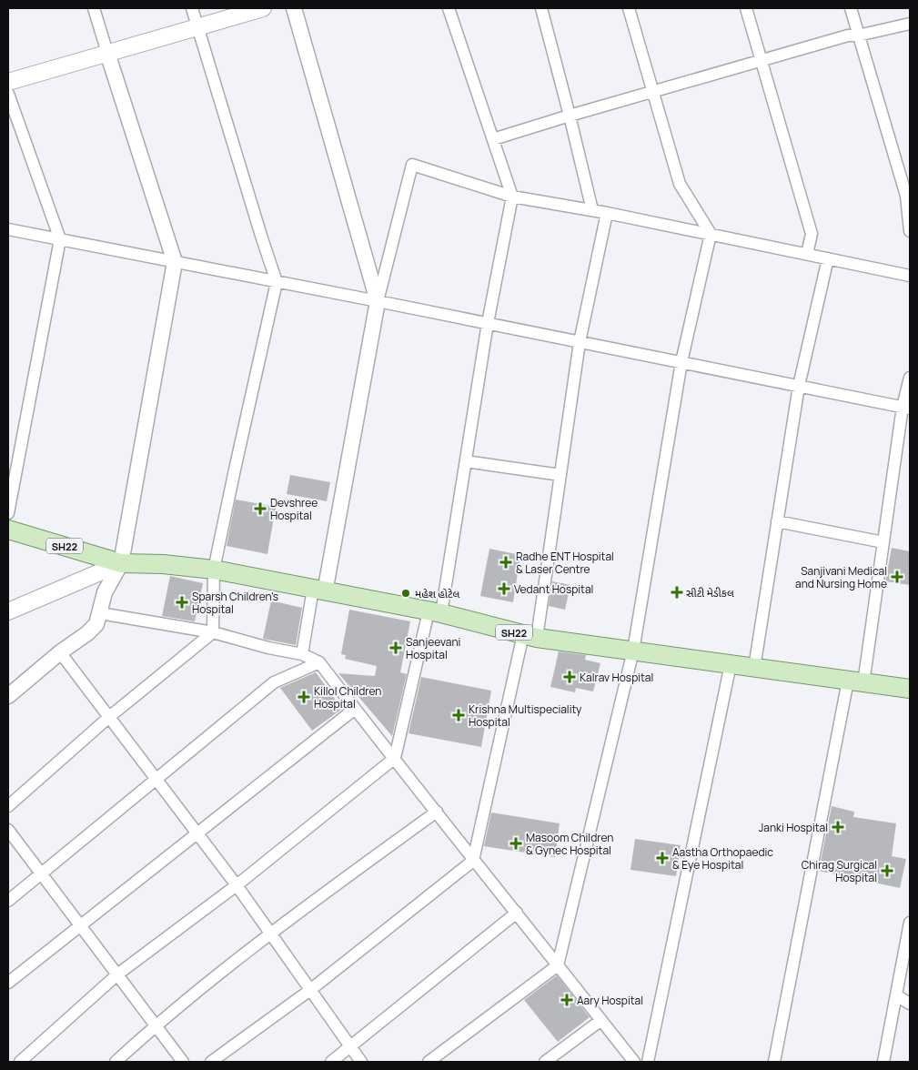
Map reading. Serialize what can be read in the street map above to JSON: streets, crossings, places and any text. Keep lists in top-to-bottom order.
{
  "streets": {
    "main road": ["SH22"]
  },
  "places": {
    "health": [
      "Devshree Hospital",
      "Radhe ENT Hospital & Laser Centre",
      "Sanjivani Medical and Nursing Home",
      "Vedant Hospital",
      "સીટી મેડીકલ",
      "Sparsh Children's Hospital",
      "Sanjeevani Hospital",
      "Kalrav Hospital",
      "Killol Children Hospital",
      "Krishna Multispeciality Hospital",
      "Janki Hospital",
      "Masoom Children & Gynec Hospital",
      "Aastha Orthopaedic & Eye Hospital",
      "Chirag Surgical Hospital",
      "Aary Hospital"
    ],
    "other": ["મહેશ હોટેલ"]
  }
}
